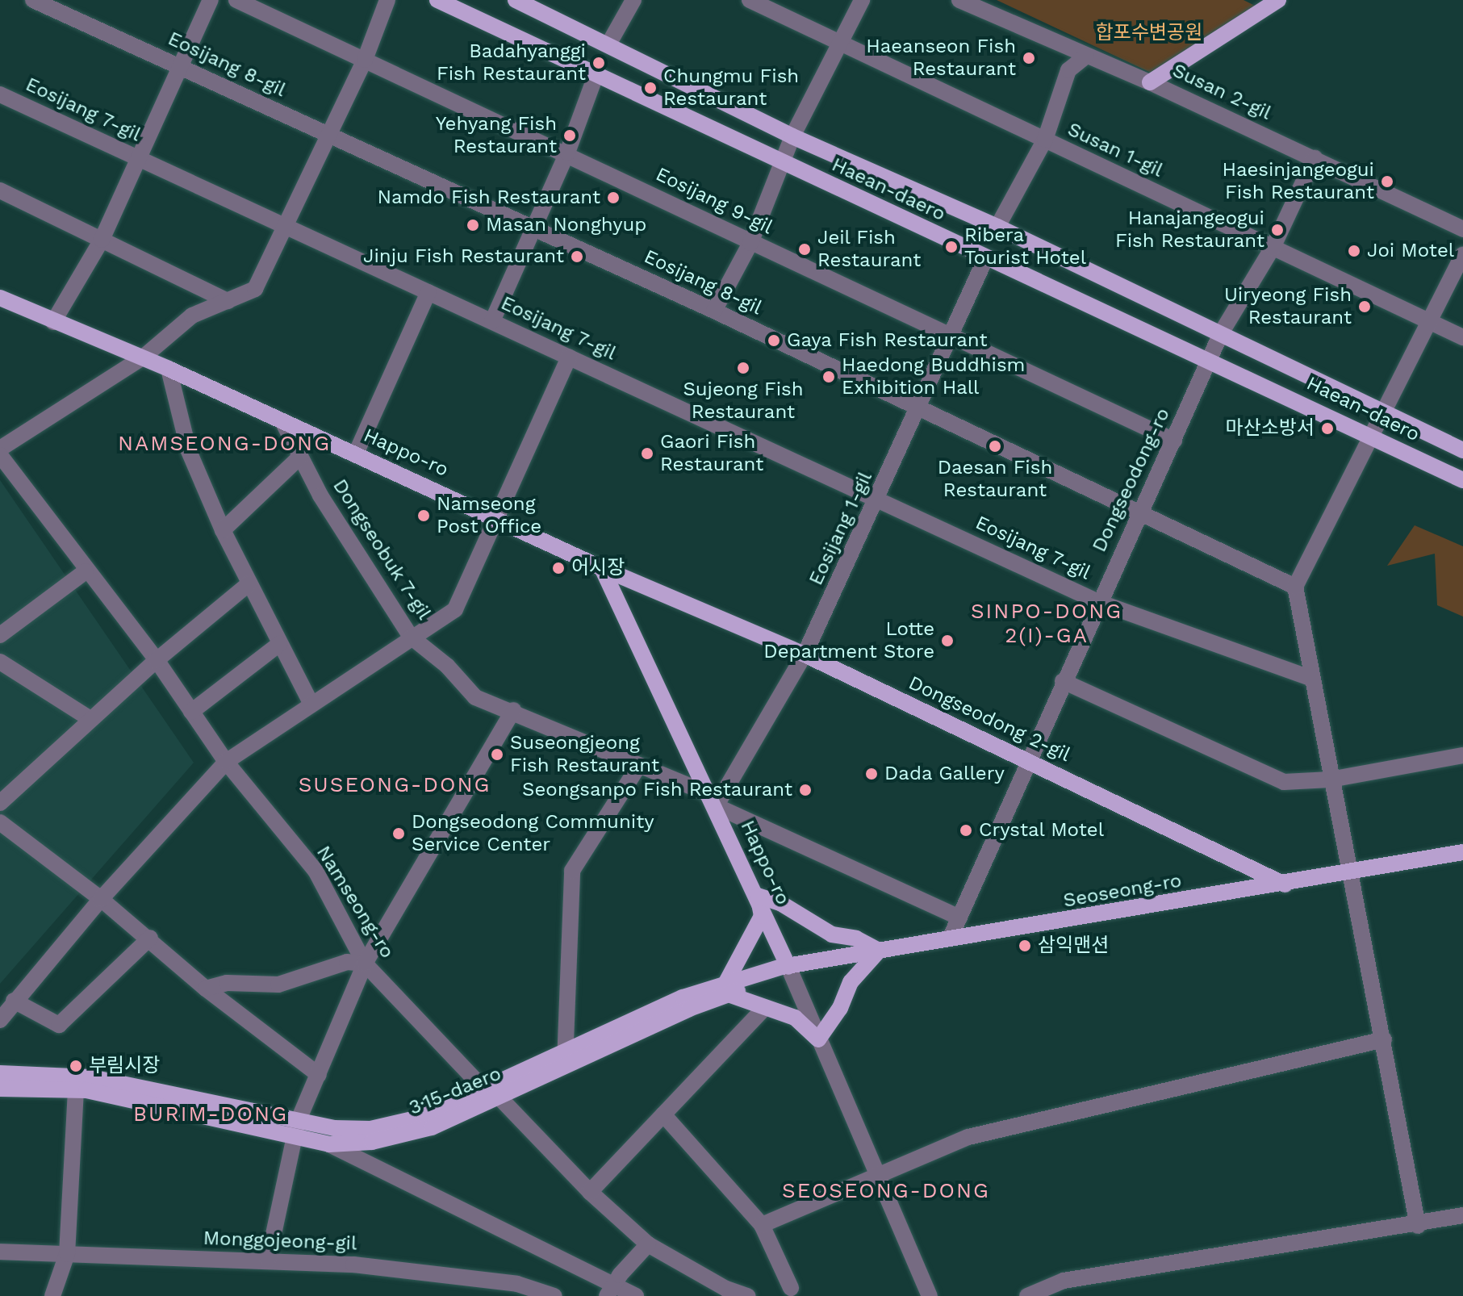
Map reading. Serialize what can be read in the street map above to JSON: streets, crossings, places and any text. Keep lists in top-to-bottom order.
{
  "streets": {
    "main road": [
      "Haean-daero",
      "Happo-ro",
      "Dongseodong 2-gil",
      "Seoseong-ro",
      "3·15-daero"
    ],
    "street": [
      "Eosijang 8-gil",
      "Susan 2-gil",
      "Eosijang 7-gil",
      "Susan 1-gil",
      "Eosijang 9-gil",
      "Dongseodong-ro",
      "Eosijang 1-gil",
      "Dongseobuk 7-gil",
      "Namseong-ro",
      "Monggojeong-gil"
    ]
  },
  "crossings": [
    ["Eosijang 8-gil", "Dongseodong-ro"],
    ["Eosijang 8-gil", "Eosijang 1-gil"],
    ["Susan 2-gil", "Dongseodong-ro"],
    ["Eosijang 7-gil", "Dongseodong-ro"],
    ["Eosijang 7-gil", "Eosijang 1-gil"],
    ["Susan 1-gil", "Dongseodong-ro"],
    ["Haean-daero", "Dongseodong-ro"],
    ["Haean-daero", "Eosijang 1-gil"],
    ["Eosijang 9-gil", "Dongseodong-ro"],
    ["Eosijang 9-gil", "Eosijang 1-gil"],
    ["Happo-ro", "Eosijang 1-gil"],
    ["Happo-ro", "Dongseobuk 7-gil"],
    ["Happo-ro", "Dongseodong 2-gil"],
    ["Happo-ro", "Seoseong-ro"],
    ["Happo-ro", "3·15-daero"],
    ["Dongseodong-ro", "Dongseobuk 7-gil"],
    ["Dongseodong-ro", "Dongseodong 2-gil"],
    ["Dongseodong-ro", "Seoseong-ro"],
    ["Eosijang 1-gil", "Dongseobuk 7-gil"],
    ["Eosijang 1-gil", "Dongseodong 2-gil"],
    ["Dongseodong 2-gil", "Seoseong-ro"],
    ["Seoseong-ro", "3·15-daero"],
    ["Namseong-ro", "3·15-daero"]
  ],
  "districts": [
    "NAMSEONG-DONG",
    "SINPO-DONG 2(I)-GA",
    "SUSEONG-DONG",
    "BURIM-DONG",
    "SEOSEONG-DONG"
  ],
  "parks": ["합포수변공원"],
  "places": [
    "Haeanseon Fish Restaurant",
    "Badahyanggi Fish Restaurant",
    "Chungmu Fish Restaurant",
    "Yehyang Fish Restaurant",
    "Haesinjangeogui Fish Restaurant",
    "Namdo Fish Restaurant",
    "Masan Nonghyup",
    "Hanajangeogui Fish Restaurant",
    "Ribera Tourist Hotel",
    "Jeil Fish Restaurant",
    "Joi Motel",
    "Jinju Fish Restaurant",
    "Uiryeong Fish Restaurant",
    "Gaya Fish Restaurant",
    "Sujeong Fish Restaurant",
    "Haedong Buddhism Exhibition Hall",
    "마산소방서",
    "Daesan Fish Restaurant",
    "Gaori Fish Restaurant",
    "Namseong Post Office",
    "어시장",
    "Lotte Department Store",
    "Suseongjeong Fish Restaurant",
    "Dada Gallery",
    "Seongsanpo Fish Restaurant",
    "Crystal Motel",
    "Dongseodong Community Service Center",
    "삼익맨션",
    "부림시장"
  ]
}
